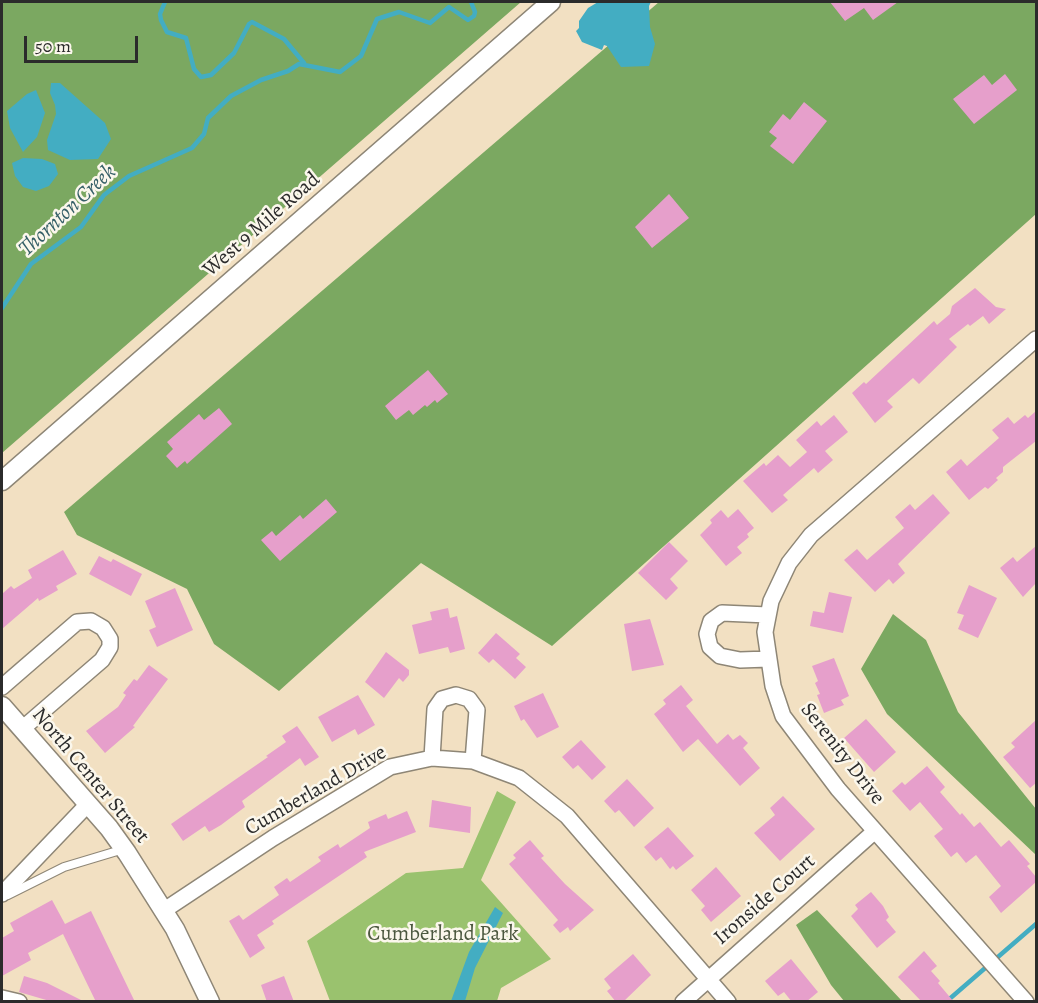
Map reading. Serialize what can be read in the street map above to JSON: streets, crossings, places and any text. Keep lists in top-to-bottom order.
{
  "streets": {
    "street": [
      "West 9 Mile Road",
      "Serenity Drive",
      "North Center Street",
      "Cumberland Drive",
      "Ironside Court"
    ]
  },
  "crossings": [
    ["Serenity Drive", "Ironside Court"],
    ["North Center Street", "Cumberland Drive"],
    ["Cumberland Drive", "Ironside Court"]
  ],
  "water": ["Thornton Creek"],
  "parks": ["Cumberland Park"],
  "scale_bar": "50 m"
}
